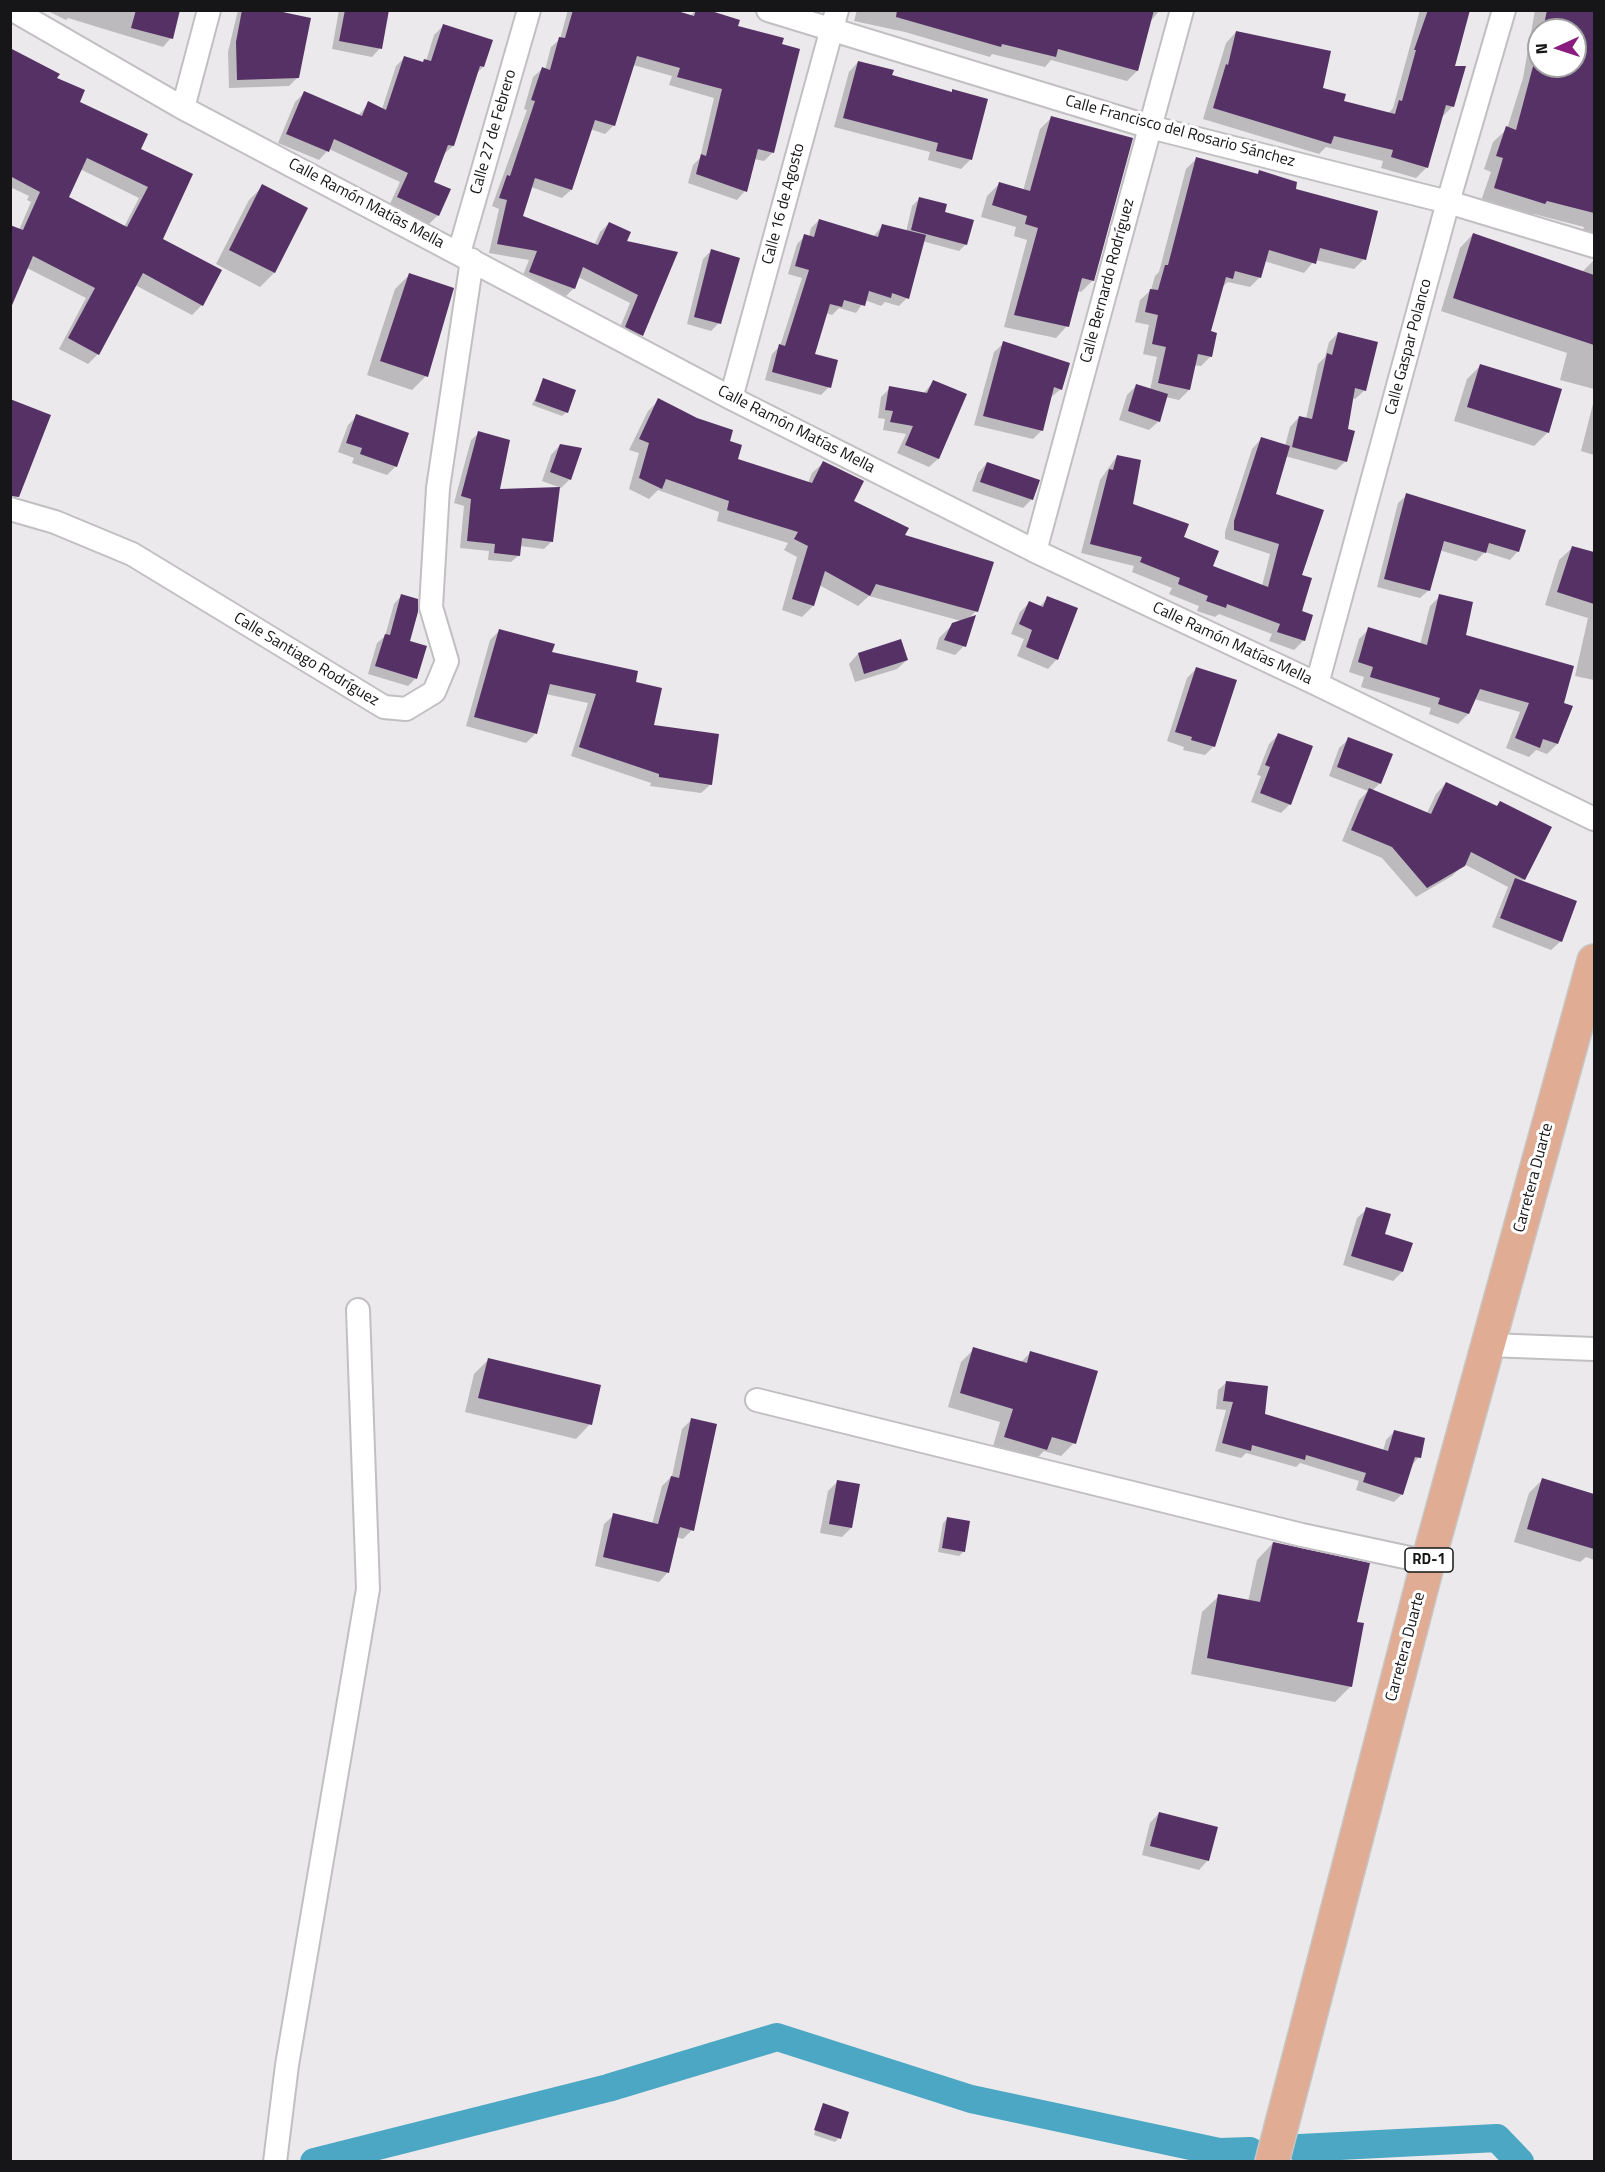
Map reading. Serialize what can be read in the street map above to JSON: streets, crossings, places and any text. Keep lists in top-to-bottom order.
{
  "streets": {
    "main road": ["Carretera Duarte", "RD-1"],
    "street": [
      "Calle 27 de Febrero",
      "Calle Francisco del Rosario Sánchez",
      "Calle Ramón Matías Mella",
      "Calle 16 de Agosto",
      "Calle Bernardo Rodríguez",
      "Calle Gaspar Polanco",
      "Calle Santiago Rodríguez"
    ]
  },
  "crossings": [
    ["Calle 27 de Febrero", "Calle Ramón Matías Mella"],
    ["Calle 27 de Febrero", "Calle Santiago Rodríguez"],
    ["Calle Francisco del Rosario Sánchez", "Calle 16 de Agosto"],
    ["Calle Francisco del Rosario Sánchez", "Calle Bernardo Rodríguez"],
    ["Calle Francisco del Rosario Sánchez", "Calle Gaspar Polanco"],
    ["Calle Ramón Matías Mella", "Calle 16 de Agosto"],
    ["Calle Ramón Matías Mella", "Calle Bernardo Rodríguez"],
    ["Calle Ramón Matías Mella", "Calle Gaspar Polanco"],
    ["Calle Ramón Matías Mella", "Calle Santiago Rodríguez"]
  ],
  "north": "left"
}
